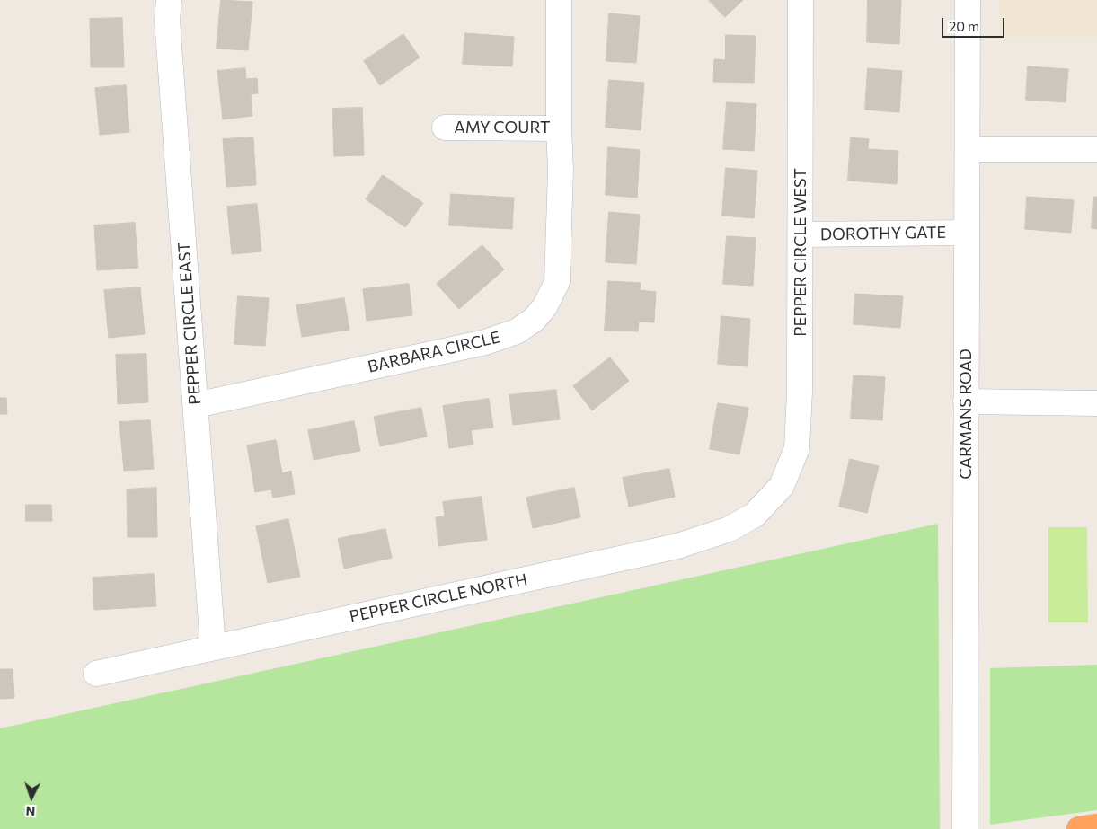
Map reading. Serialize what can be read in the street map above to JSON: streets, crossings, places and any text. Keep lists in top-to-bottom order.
{
  "streets": {
    "street": [
      "AMY COURT",
      "DOROTHY GATE",
      "PEPPER CIRCLE WEST",
      "PEPPER CIRCLE EAST",
      "BARBARA CIRCLE",
      "CARMANS ROAD",
      "PEPPER CIRCLE NORTH"
    ]
  },
  "crossings": [
    ["AMY COURT", "BARBARA CIRCLE"],
    ["DOROTHY GATE", "PEPPER CIRCLE WEST"],
    ["DOROTHY GATE", "CARMANS ROAD"],
    ["PEPPER CIRCLE WEST", "PEPPER CIRCLE NORTH"],
    ["PEPPER CIRCLE EAST", "BARBARA CIRCLE"],
    ["PEPPER CIRCLE EAST", "PEPPER CIRCLE NORTH"]
  ],
  "scale_bar": "20 m",
  "north": "bottom"
}
